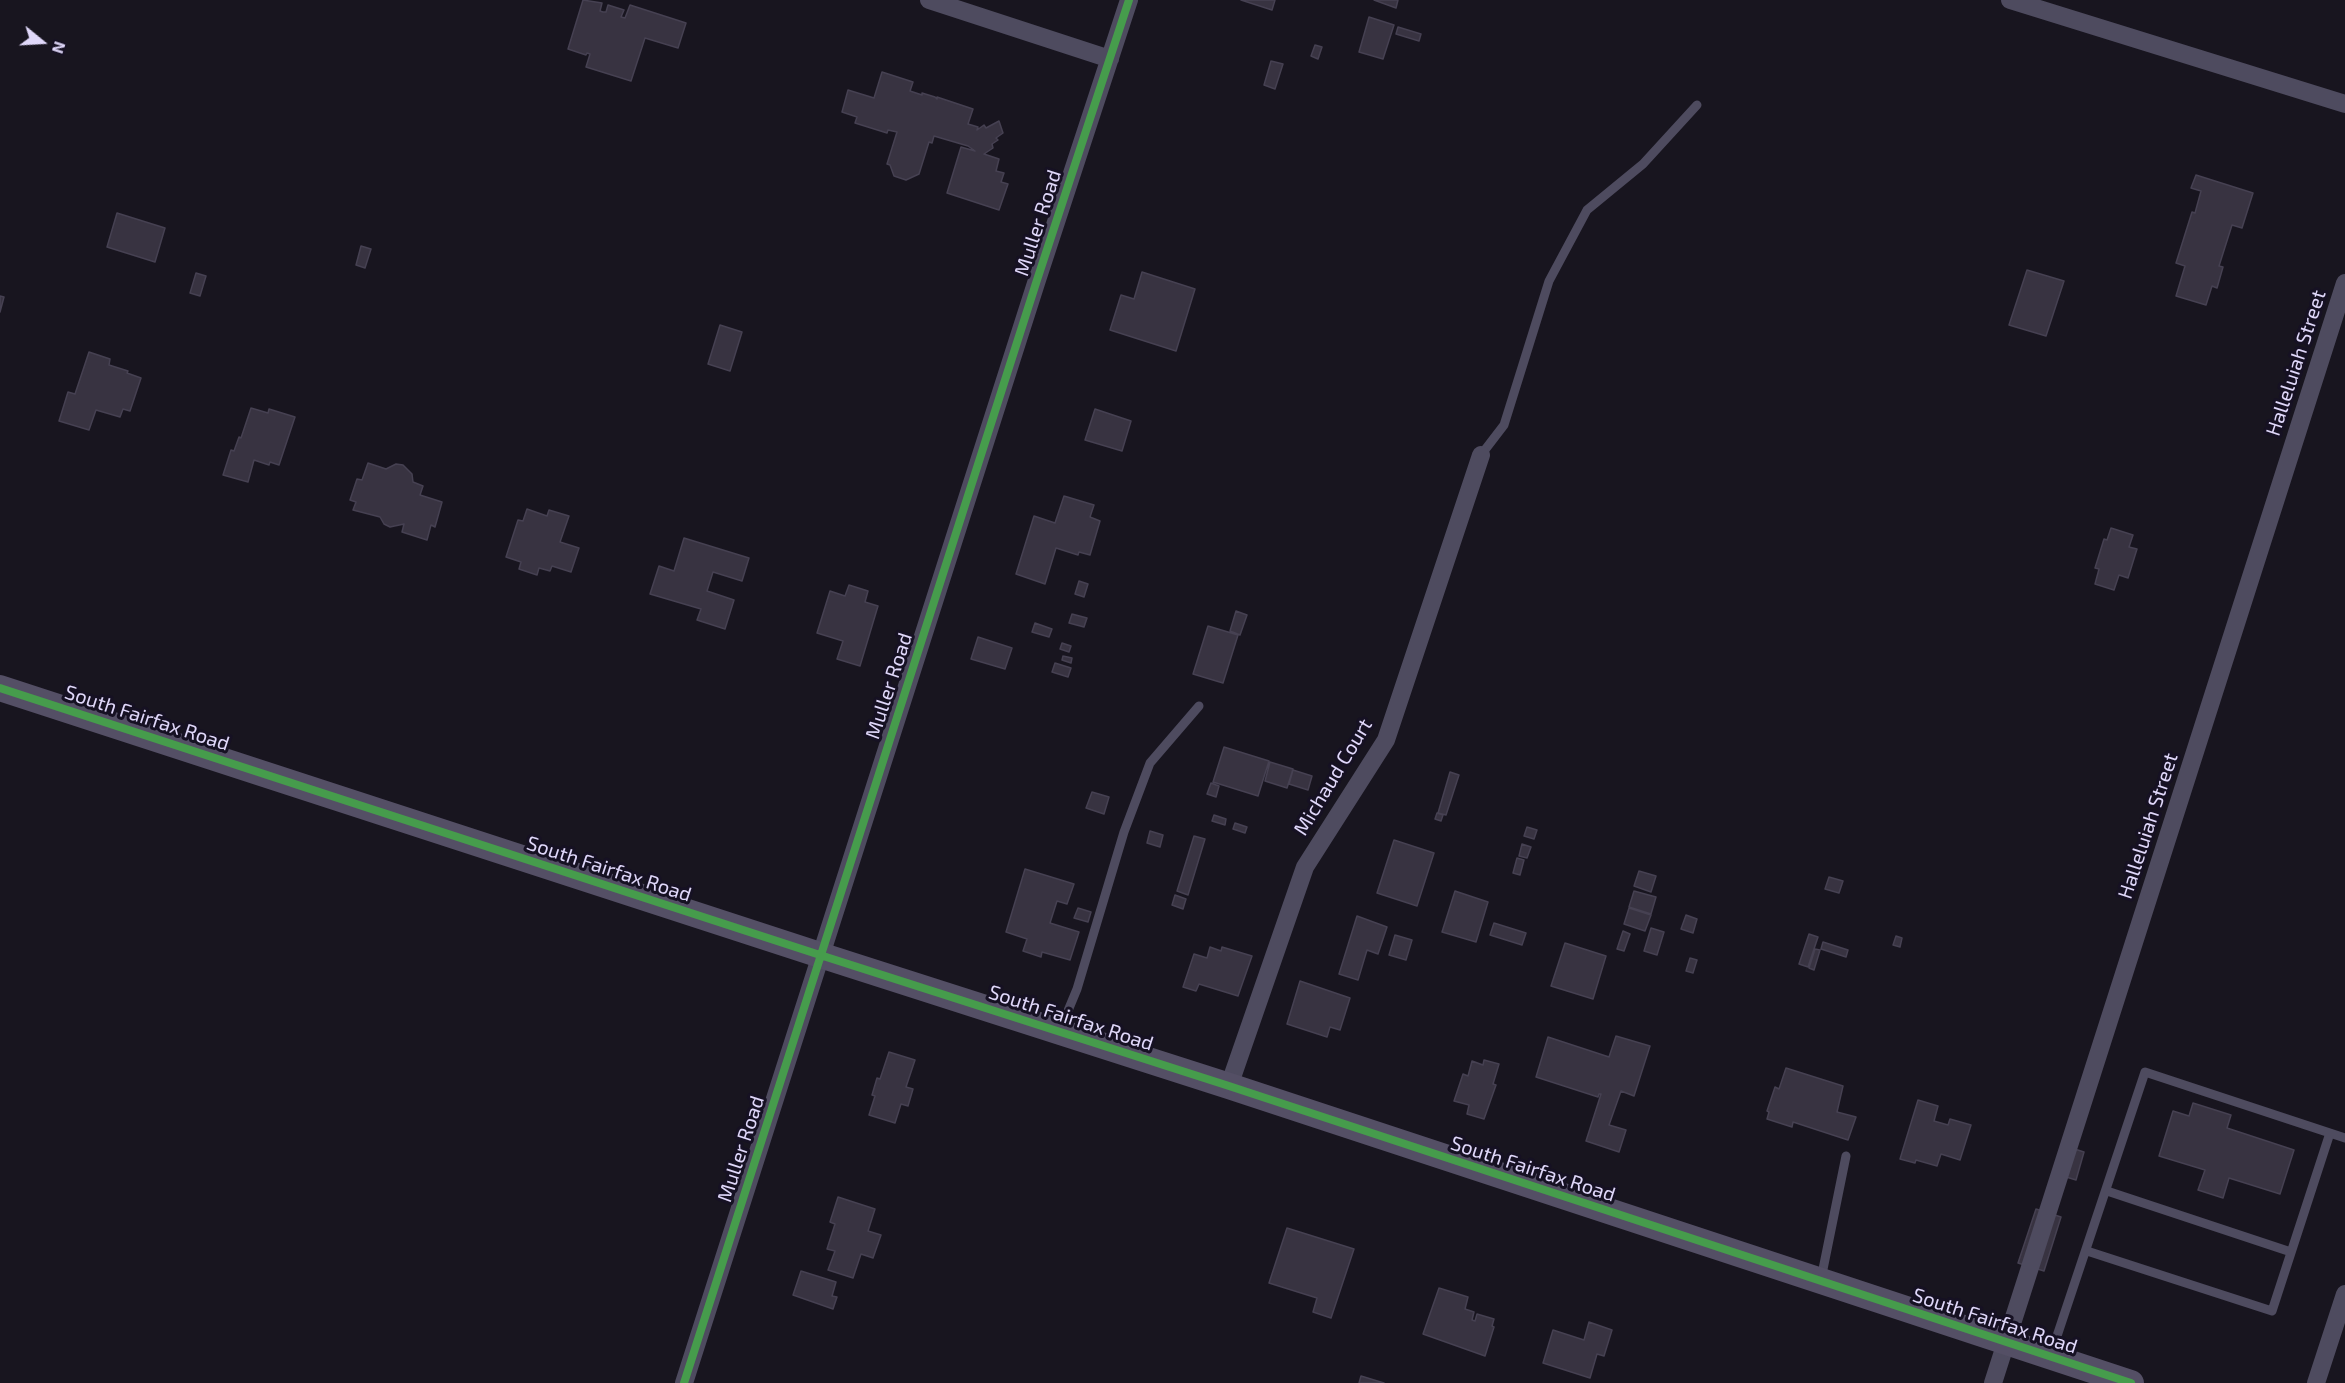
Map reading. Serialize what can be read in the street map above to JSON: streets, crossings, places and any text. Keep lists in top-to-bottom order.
{
  "streets": {
    "street": [
      "Muller Road",
      "Halleluiah Street",
      "South Fairfax Road",
      "Michaud Court"
    ]
  },
  "crossings": [
    ["Muller Road", "South Fairfax Road"],
    ["Halleluiah Street", "South Fairfax Road"],
    ["South Fairfax Road", "Michaud Court"]
  ],
  "north": "right"
}
